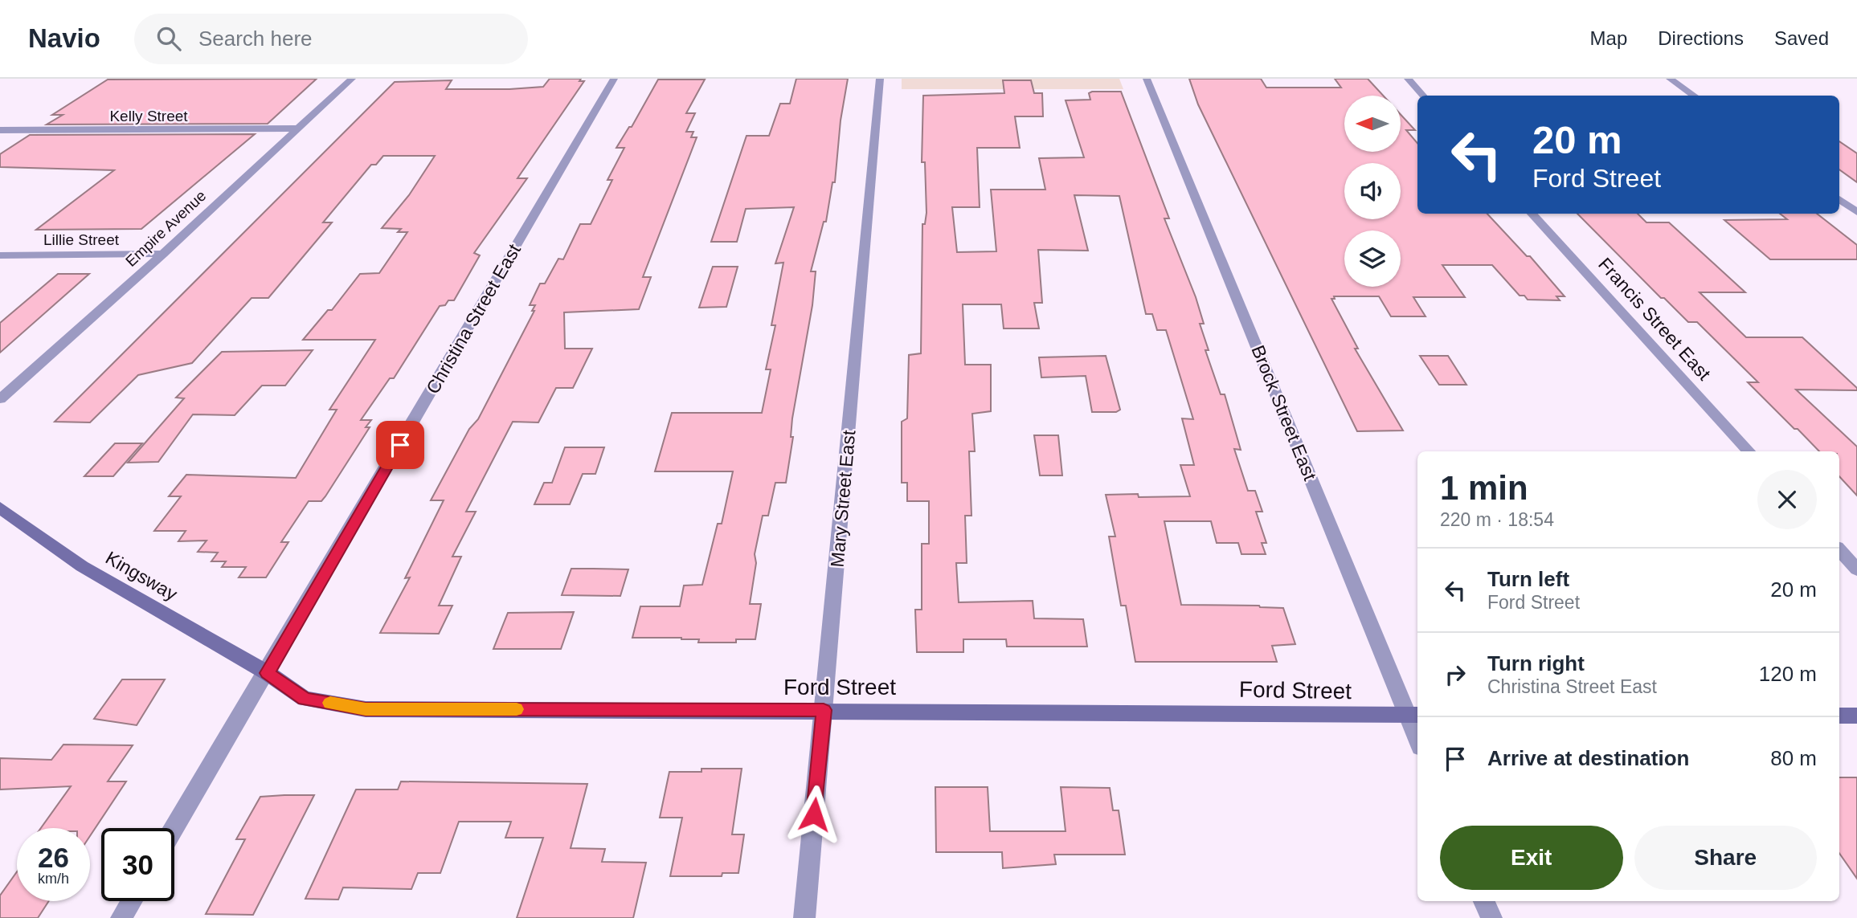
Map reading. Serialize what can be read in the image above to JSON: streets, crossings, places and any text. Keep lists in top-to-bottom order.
{
  "streets": {
    "main road": ["Kingsway", "Ford Street"],
    "street": [
      "Kelly Street",
      "Empire Avenue",
      "Lillie Street",
      "Christina Street East",
      "Francis Street East",
      "Brock Street East",
      "Mary Street East"
    ]
  },
  "crossings": [
    ["Kelly Street", "Empire Avenue"],
    ["Empire Avenue", "Lillie Street"],
    ["Christina Street East", "Kingsway"],
    ["Christina Street East", "Ford Street"],
    ["Brock Street East", "Ford Street"],
    ["Mary Street East", "Ford Street"],
    ["Kingsway", "Ford Street"]
  ],
  "north": "left",
  "page": {
    "header": "Navio",
    "search": "Search here",
    "nav": ["Map", "Directions", "Saved"],
    "turn": ["20 m", "Ford Street"],
    "heading": ["1 min", "220 m · 18:54"],
    "list": [
      {
        "name": "Turn left",
        "note": "Ford Street",
        "value": "20 m"
      },
      {
        "name": "Turn right",
        "note": "Christina Street East",
        "value": "120 m"
      },
      {
        "name": "Arrive at destination",
        "value": "80 m"
      }
    ],
    "buttons": ["Exit", "Share"],
    "speed": "26 km/h",
    "limit": "30"
  }
}
